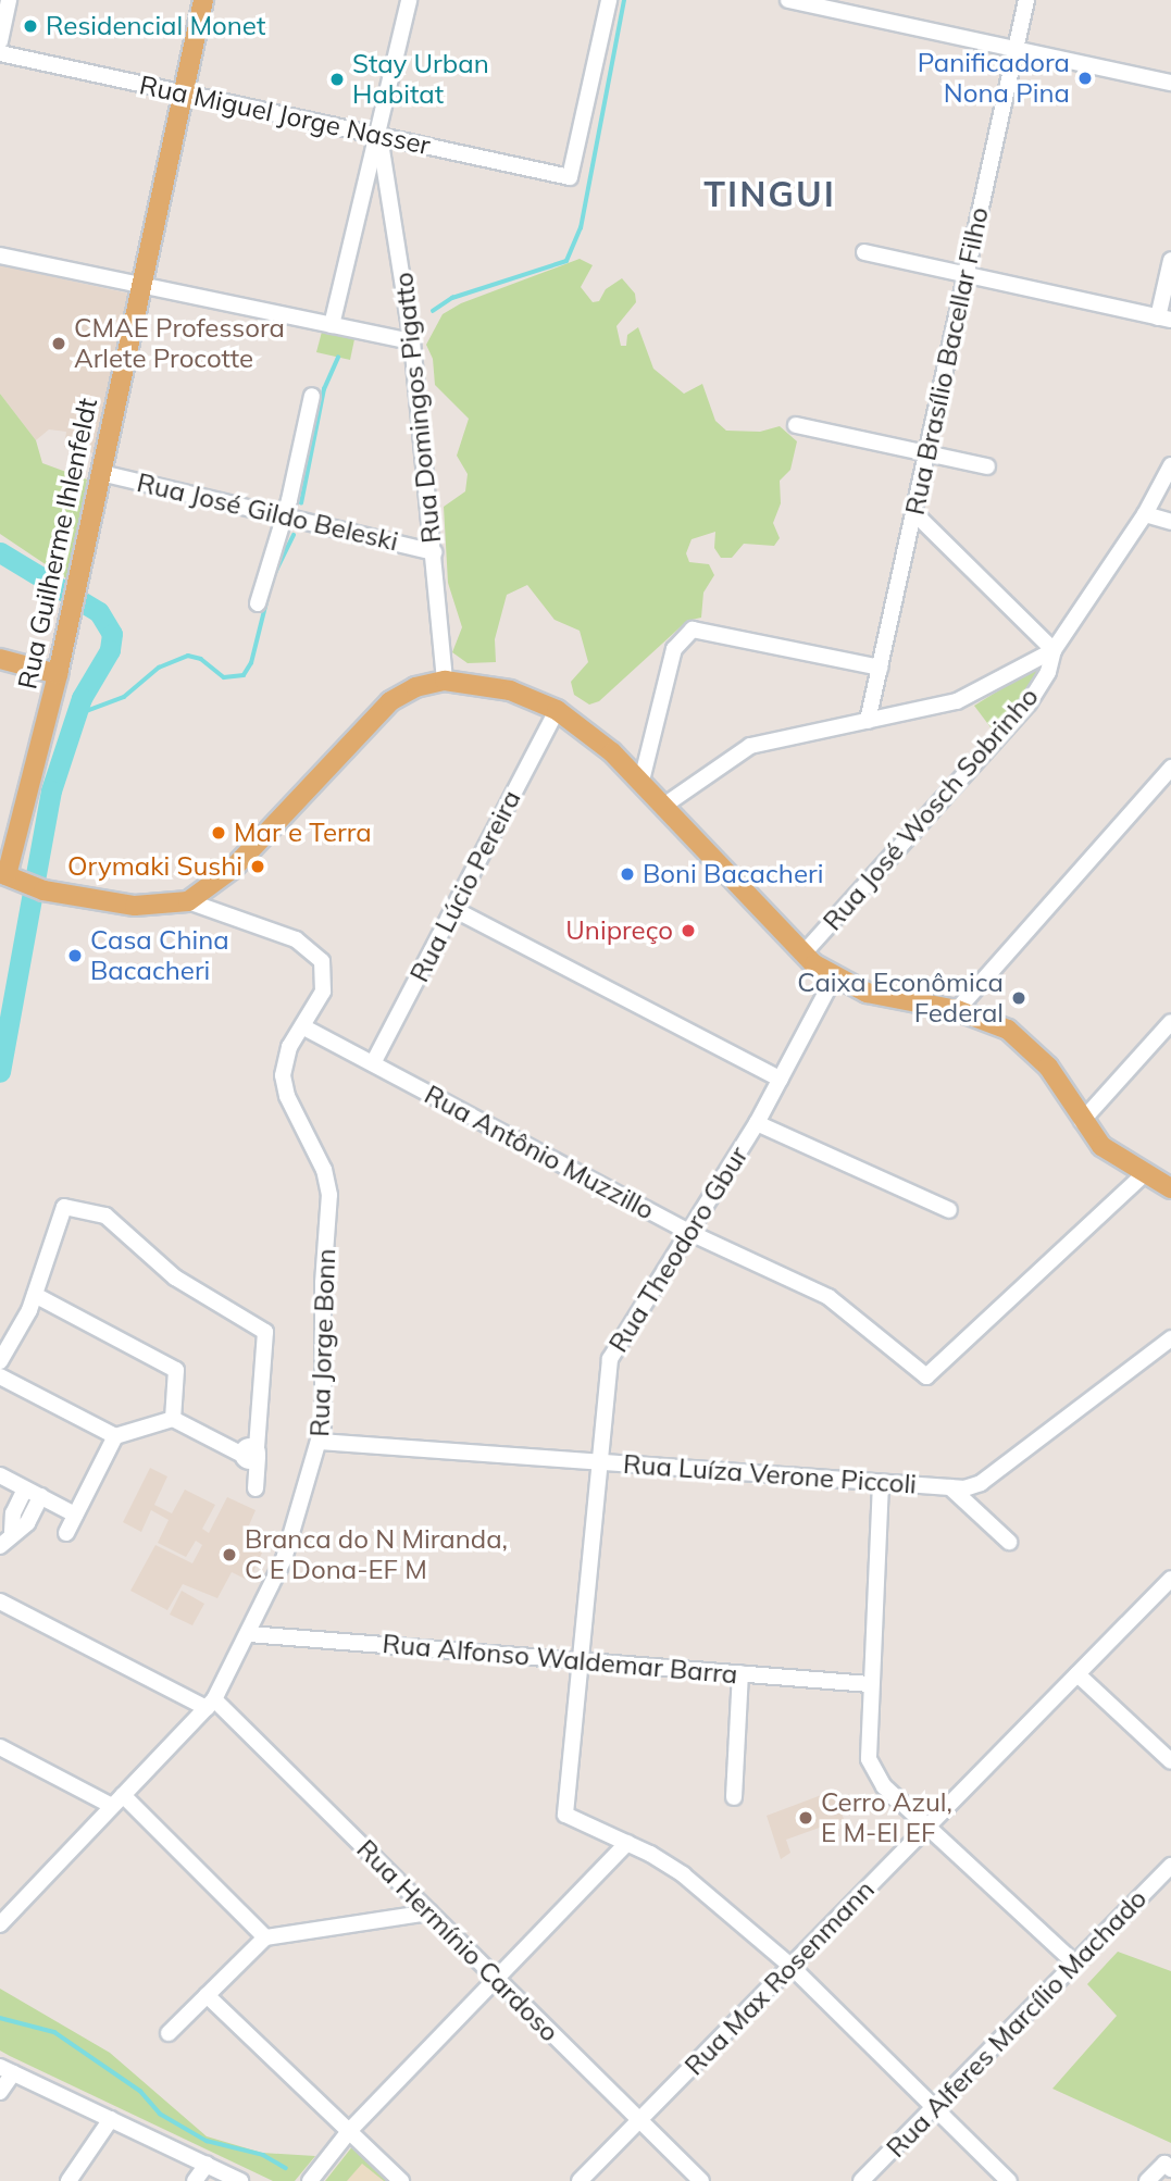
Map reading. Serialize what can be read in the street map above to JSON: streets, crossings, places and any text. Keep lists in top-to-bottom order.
{
  "streets": {
    "main road": ["Rua Guilherme Ihlenfeldt"],
    "street": [
      "Rua Miguel Jorge Nasser",
      "Rua Brasílio Bacellar Filho",
      "Rua Domingos Pigatto",
      "Rua José Gildo Beleski",
      "Rua José Wosch Sobrinho",
      "Rua Lúcio Pereira",
      "Rua Antônio Muzzillo",
      "Rua Theodoro Gbur",
      "Rua Jorge Bonn",
      "Rua Luíza Verone Piccoli",
      "Rua Alfonso Waldemar Barra",
      "Rua Hermínio Cardoso",
      "Rua Max Rosenmann",
      "Rua Alferes Marcílio Machado"
    ]
  },
  "crossings": [
    ["Rua Miguel Jorge Nasser", "Rua Domingos Pigatto"],
    ["Rua Miguel Jorge Nasser", "Rua Guilherme Ihlenfeldt"],
    ["Rua Domingos Pigatto", "Rua José Gildo Beleski"],
    ["Rua José Gildo Beleski", "Rua Guilherme Ihlenfeldt"],
    ["Rua Lúcio Pereira", "Rua Antônio Muzzillo"],
    ["Rua Antônio Muzzillo", "Rua Theodoro Gbur"],
    ["Rua Antônio Muzzillo", "Rua Jorge Bonn"],
    ["Rua Theodoro Gbur", "Rua Luíza Verone Piccoli"],
    ["Rua Theodoro Gbur", "Rua Alfonso Waldemar Barra"],
    ["Rua Jorge Bonn", "Rua Luíza Verone Piccoli"],
    ["Rua Jorge Bonn", "Rua Alfonso Waldemar Barra"],
    ["Rua Jorge Bonn", "Rua Hermínio Cardoso"],
    ["Rua Hermínio Cardoso", "Rua Max Rosenmann"]
  ],
  "districts": ["TINGUI"],
  "places": [
    "Residencial Monet",
    "Panificadora Nona Pina",
    "Stay Urban Habitat",
    "CMAE Professora Arlete Procotte",
    "Mar e Terra",
    "Orymaki Sushi",
    "Boni Bacacheri",
    "Unipreço",
    "Casa China Bacacheri",
    "Caixa Econômica Federal",
    "Branca do N Miranda, C E Dona-EF M",
    "Cerro Azul, E M-EI EF"
  ]
}
